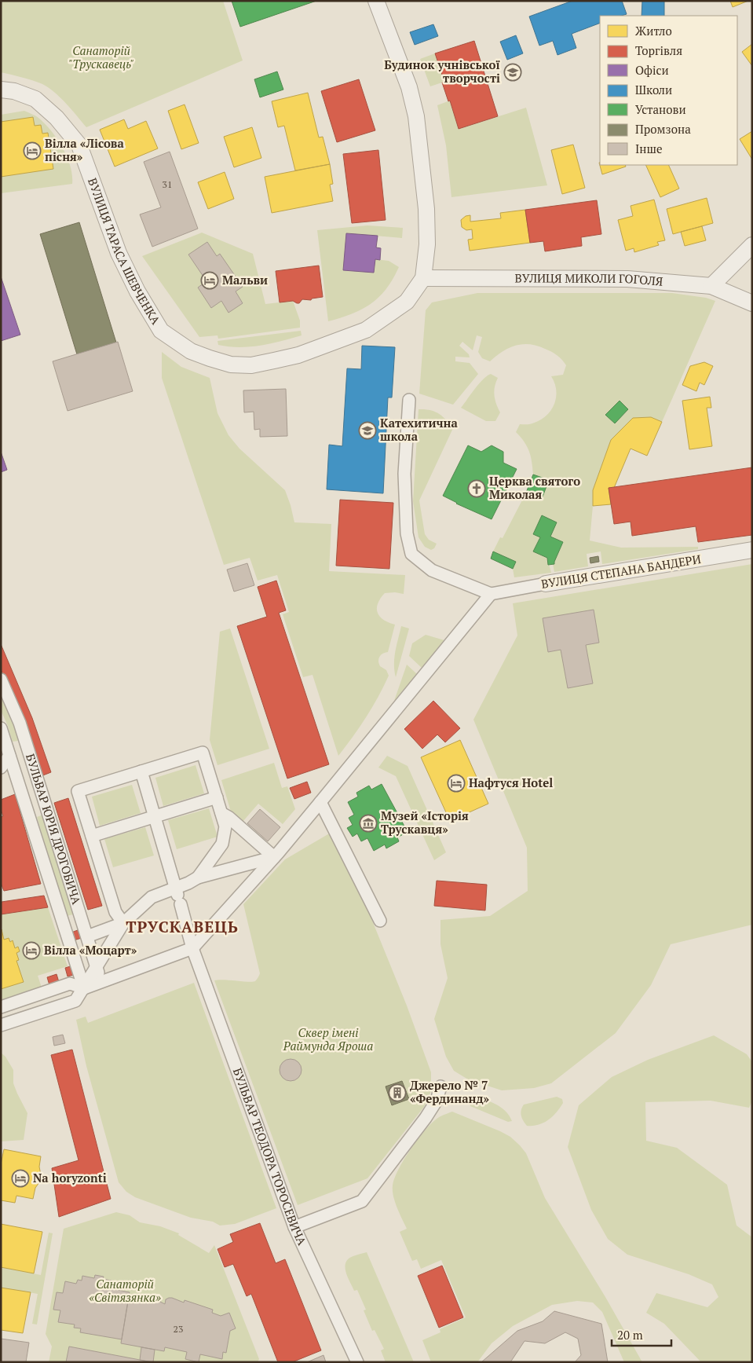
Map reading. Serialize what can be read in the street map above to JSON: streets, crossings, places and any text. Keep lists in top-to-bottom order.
{
  "streets": {
    "street": [
      "ВУЛИЦЯ ТАРАСА ШЕВЧЕНКА",
      "ВУЛИЦЯ МИКОЛИ ГОГОЛЯ",
      "ВУЛИЦЯ СТЕПАНА БАНДЕРИ",
      "БУЛЬВАР ЮРІЯ ДРОГОБИЧА",
      "БУЛЬВАР ТЕОДОРА ТОРОСЕВИЧА"
    ]
  },
  "crossings": [
    ["ВУЛИЦЯ ТАРАСА ШЕВЧЕНКА", "ВУЛИЦЯ МИКОЛИ ГОГОЛЯ"]
  ],
  "districts": ["ТРУСКАВЕЦЬ"],
  "parks": ["Санаторій \"Трускавець\"", "Сквер імені Раймунда Яроша", "Санаторій «Світязянка»"],
  "places": {
    "school or university": ["Будинок учнівської творчості", "Катехитична школа"],
    "hotel": [
      "Вілла «Лісова пісня»",
      "Мальви",
      "Нафтуся Hotel",
      "Вілла «Моцарт»",
      "Na horyzonti"
    ],
    "church": ["Церква святого Миколая"],
    "museum": ["Музей «Історія Трускавця»"],
    "building": ["Джерело № 7 «Фердинанд»"]
  },
  "house_numbers": ["31", "23"],
  "legend": [
    "Житло",
    "Торгівля",
    "Офіси",
    "Школи",
    "Установи",
    "Промзона",
    "Інше"
  ],
  "scale_bar": "20 m"
}
